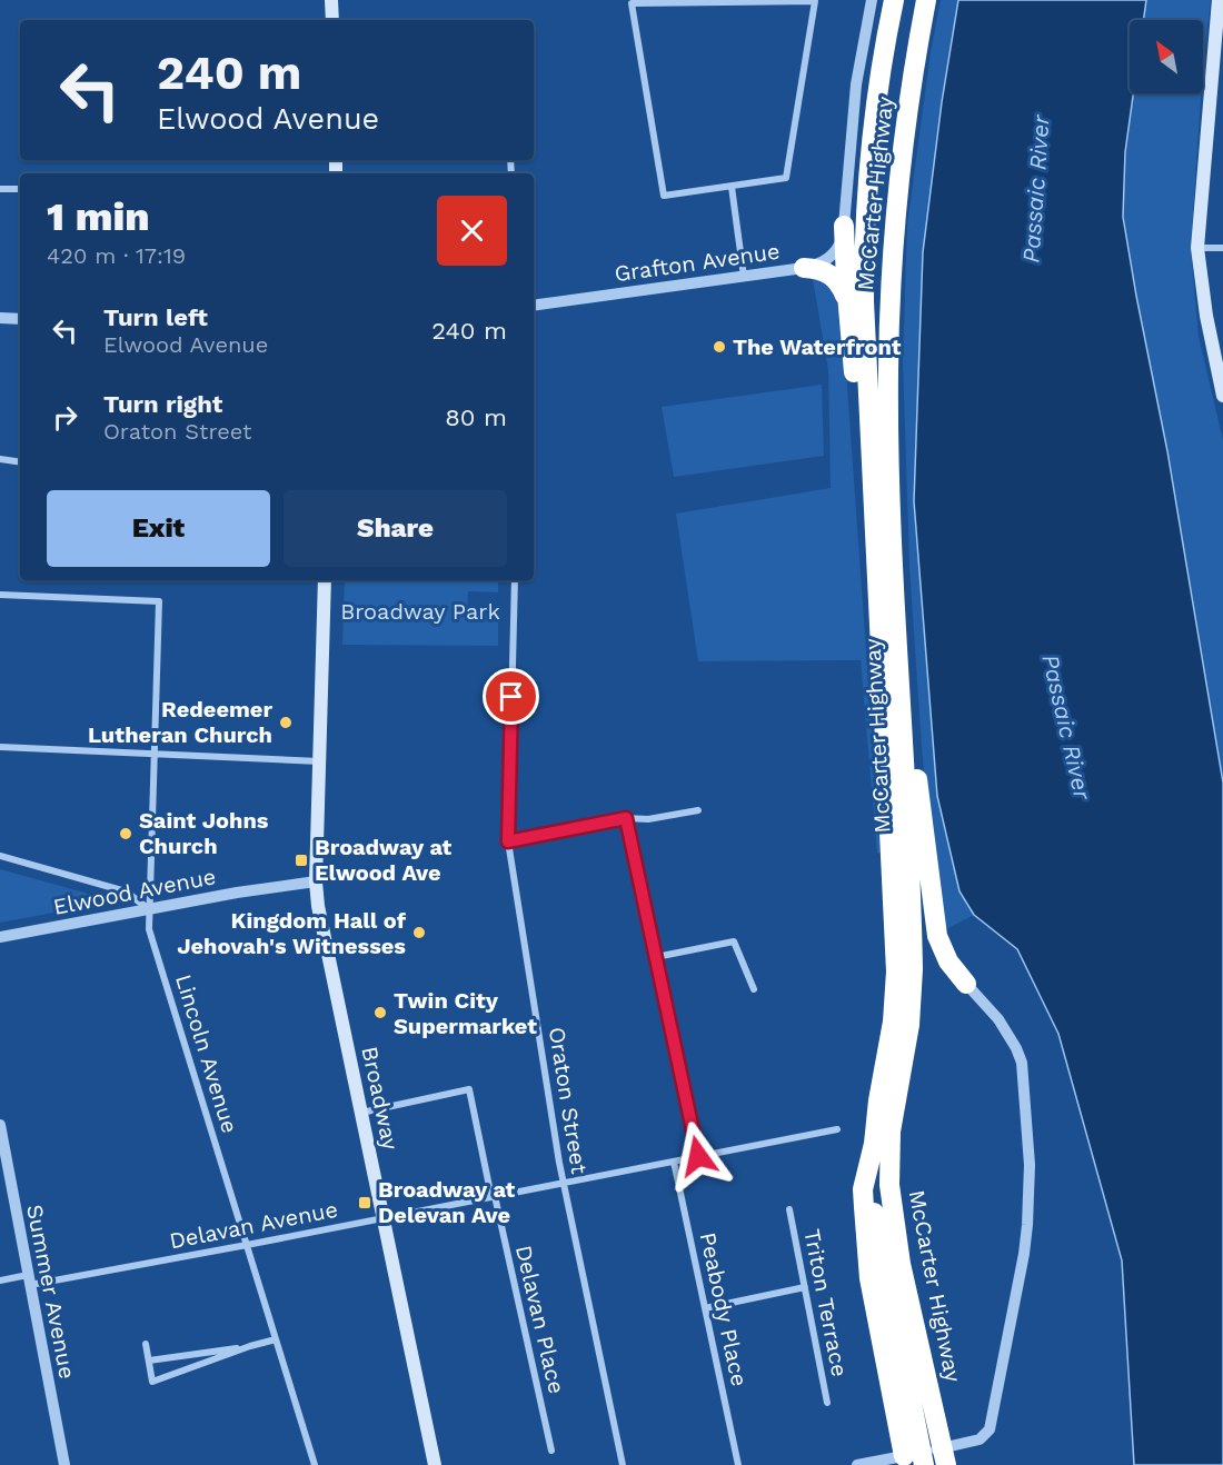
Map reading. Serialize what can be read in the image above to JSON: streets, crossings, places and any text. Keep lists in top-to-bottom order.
{
  "streets": {
    "highway": ["McCarter Highway"],
    "main road": ["Broadway"],
    "street": [
      "Grafton Avenue",
      "Elwood Avenue",
      "Lincoln Avenue",
      "Oraton Street",
      "Delavan Avenue",
      "Summer Avenue",
      "Triton Terrace",
      "Peabody Place",
      "Delavan Place"
    ]
  },
  "crossings": [
    ["McCarter Highway", "Grafton Avenue"],
    ["Elwood Avenue", "Lincoln Avenue"],
    ["Elwood Avenue", "Broadway"],
    ["Lincoln Avenue", "Delavan Avenue"],
    ["Broadway", "Delavan Avenue"],
    ["Broadway", "Delavan Place"],
    ["Oraton Street", "Delavan Avenue"],
    ["Delavan Avenue", "Summer Avenue"],
    ["Delavan Avenue", "Peabody Place"],
    ["Delavan Avenue", "Delavan Place"]
  ],
  "water": ["Passaic River"],
  "parks": ["Broadway Park"],
  "places": {
    "other": [
      "The Waterfront",
      "Redeemer Lutheran Church",
      "Saint Johns Church",
      "Kingdom Hall of Jehovah's Witnesses",
      "Twin City Supermarket"
    ],
    "transit": ["Broadway at Elwood Ave", "Broadway at Delevan Ave"]
  },
  "north": "top left",
  "page": {
    "turn": ["240 m", "Elwood Avenue"],
    "heading": ["1 min", "420 m · 17:19"],
    "list": [
      {
        "name": "Turn left",
        "note": "Elwood Avenue",
        "value": "240 m"
      },
      {
        "name": "Turn right",
        "note": "Oraton Street",
        "value": "80 m"
      }
    ],
    "buttons": ["Exit", "Share"]
  }
}
